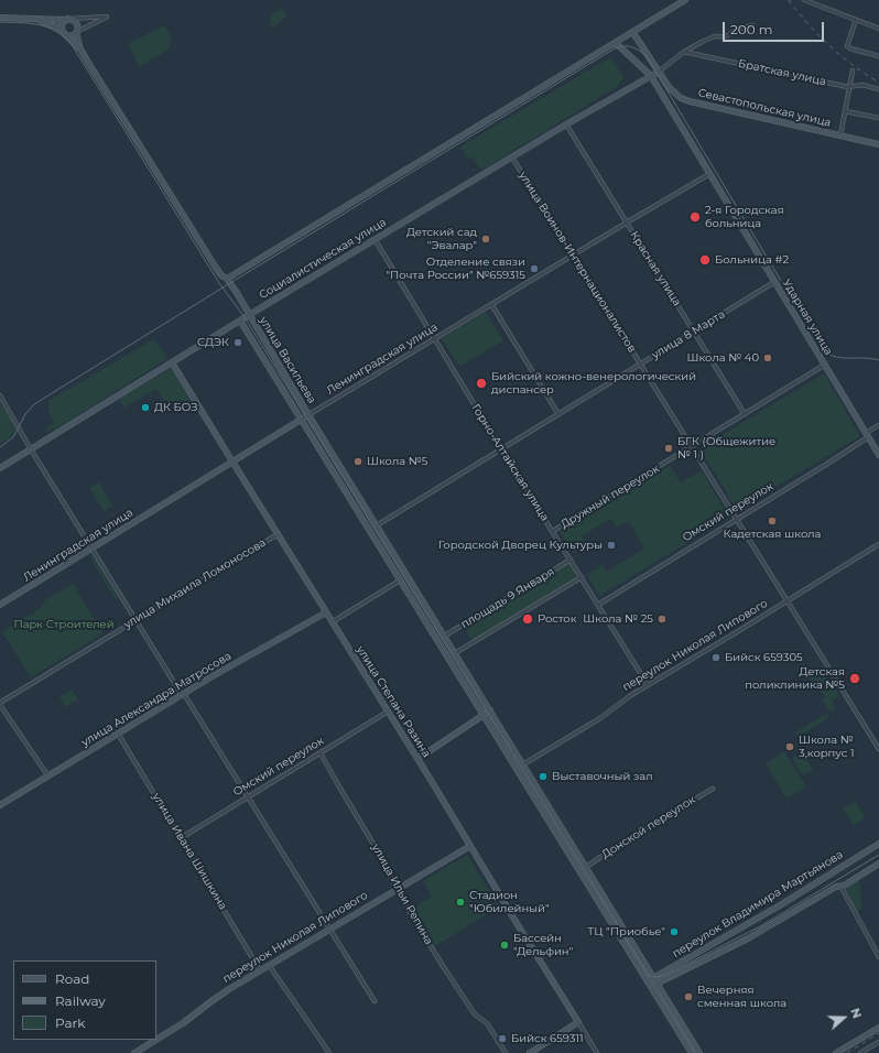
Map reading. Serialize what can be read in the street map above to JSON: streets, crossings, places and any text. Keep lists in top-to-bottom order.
{
  "streets": {
    "street": [
      "Братская улица",
      "Севастопольская улица",
      "Социалистическая улица",
      "улица Воинов-Интернационалистов",
      "Красная улица",
      "Ударная улица",
      "улица 8 Марта",
      "Ленинградская улица",
      "улица Васильева",
      "Горно-Алтайская улица",
      "Дружный переулок",
      "Омский переулок",
      "улица Михаила Ломоносова",
      "площадь 9 Января",
      "переулок Николая Липового",
      "улица Александра Матросова",
      "улица Степана Разина",
      "Донской переулок",
      "улица Ивана Шишкина",
      "улица Ильи Репина",
      "переулок Владимира Мартьянова"
    ]
  },
  "crossings": [
    ["Севастопольская улица", "Социалистическая улица"],
    ["Социалистическая улица", "улица Воинов-Интернационалистов"],
    ["Социалистическая улица", "Красная улица"],
    ["Социалистическая улица", "Ударная улица"],
    ["Социалистическая улица", "улица Васильева"],
    ["Социалистическая улица", "Горно-Алтайская улица"],
    ["Социалистическая улица", "улица Степана Разина"],
    ["улица Воинов-Интернационалистов", "улица 8 Марта"],
    ["улица Воинов-Интернационалистов", "Ленинградская улица"],
    ["улица Воинов-Интернационалистов", "Дружный переулок"],
    ["улица Воинов-Интернационалистов", "Омский переулок"],
    ["улица Воинов-Интернационалистов", "переулок Николая Липового"],
    ["Красная улица", "улица 8 Марта"],
    ["Красная улица", "Ленинградская улица"],
    ["Красная улица", "Дружный переулок"],
    ["Ударная улица", "улица 8 Марта"],
    ["Ударная улица", "Ленинградская улица"],
    ["Ударная улица", "Дружный переулок"],
    ["Ударная улица", "Омский переулок"],
    ["улица 8 Марта", "улица Васильева"],
    ["улица 8 Марта", "Горно-Алтайская улица"],
    ["Ленинградская улица", "улица Васильева"],
    ["Ленинградская улица", "Горно-Алтайская улица"],
    ["Ленинградская улица", "улица Степана Разина"],
    ["улица Васильева", "площадь 9 Января"],
    ["улица Васильева", "переулок Николая Липового"],
    ["улица Васильева", "Донской переулок"],
    ["улица Васильева", "переулок Владимира Мартьянова"],
    ["Горно-Алтайская улица", "Дружный переулок"],
    ["Горно-Алтайская улица", "Омский переулок"],
    ["Горно-Алтайская улица", "площадь 9 Января"],
    ["Горно-Алтайская улица", "переулок Николая Липового"],
    ["Омский переулок", "улица Степана Разина"],
    ["Омский переулок", "улица Ивана Шишкина"],
    ["Омский переулок", "улица Ильи Репина"],
    ["улица Михаила Ломоносова", "улица Степана Разина"],
    ["переулок Николая Липового", "улица Степана Разина"],
    ["переулок Николая Липового", "улица Ивана Шишкина"],
    ["переулок Николая Липового", "улица Ильи Репина"],
    ["улица Александра Матросова", "улица Степана Разина"],
    ["улица Александра Матросова", "улица Ивана Шишкина"]
  ],
  "parks": ["Парк Строителей"],
  "places": [
    "2-я Городская больница",
    "Детский сад \"Эвалар\"",
    "Больница #2",
    "Отделение связи \"Почта России\" №659315",
    "СДЭК",
    "Школа № 40",
    "Бийский кожно-венерологический диспансер",
    "ДК БОЗ",
    "БГК (Общежитие № 1 )",
    "Школа №5",
    "Кадетская школа",
    "Городской Дворец Культуры",
    "Росток",
    "Школа № 25",
    "Бийск 659305",
    "Детская поликлиника №5",
    "Школа № 3,корпус 1",
    "Выставочный зал",
    "Стадион \"Юбилейный\"",
    "ТЦ \"Приобье\"",
    "Бассейн \"Дельфин\"",
    "Вечерняя сменная школа",
    "Бийск 659311"
  ],
  "legend": ["Road", "Railway", "Park"],
  "scale_bar": "200 m",
  "north": "right"
}
